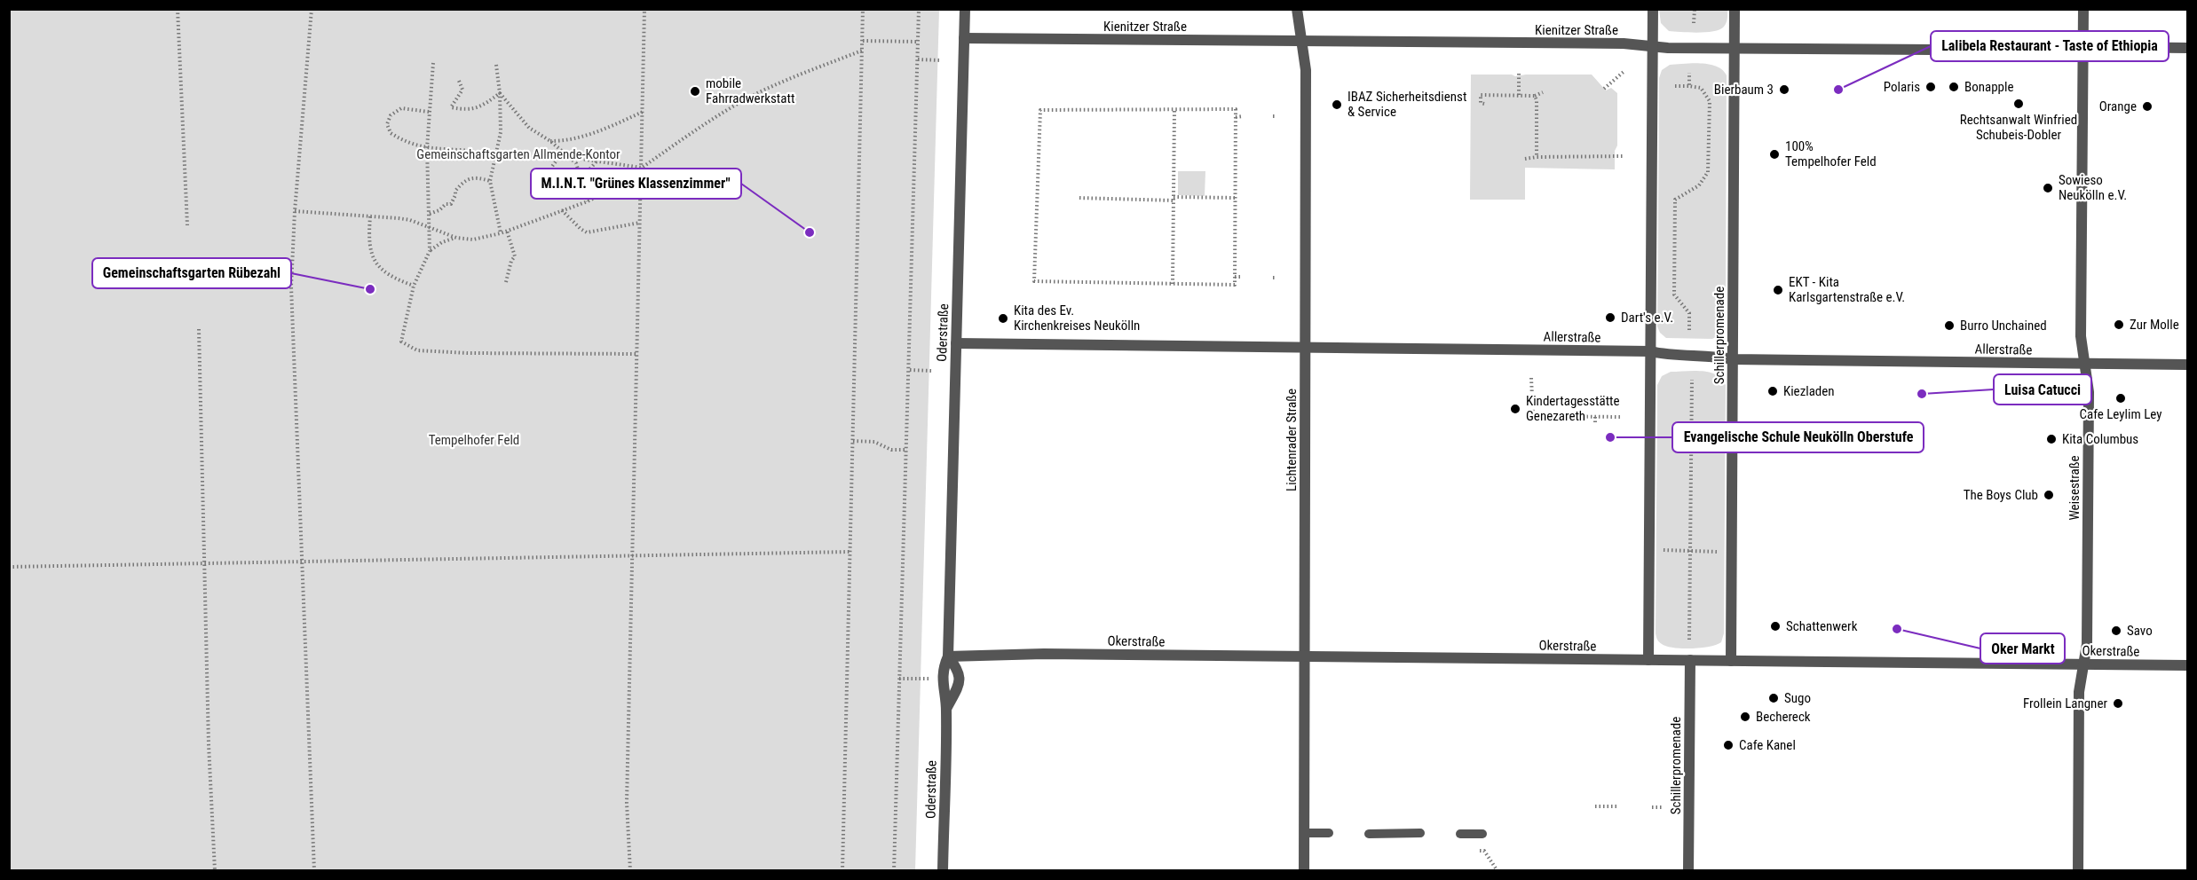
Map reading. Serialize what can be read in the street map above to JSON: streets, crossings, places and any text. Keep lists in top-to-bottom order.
{
  "streets": {
    "street": [
      "Kienitzer Straße",
      "Oderstraße",
      "Schillerpromenade",
      "Allerstraße",
      "Lichtenrader Straße",
      "Weisestraße",
      "Okerstraße"
    ]
  },
  "crossings": [
    ["Kienitzer Straße", "Oderstraße"],
    ["Kienitzer Straße", "Schillerpromenade"],
    ["Kienitzer Straße", "Lichtenrader Straße"],
    ["Kienitzer Straße", "Weisestraße"],
    ["Oderstraße", "Allerstraße"],
    ["Oderstraße", "Okerstraße"],
    ["Schillerpromenade", "Allerstraße"],
    ["Schillerpromenade", "Okerstraße"],
    ["Allerstraße", "Lichtenrader Straße"],
    ["Allerstraße", "Weisestraße"],
    ["Lichtenrader Straße", "Okerstraße"],
    ["Weisestraße", "Okerstraße"]
  ],
  "parks": ["Gemeinschaftsgarten Allmende-Kontor", "Tempelhofer Feld"],
  "places": [
    "Polaris",
    "Bonapple",
    "Bierbaum 3",
    "Lalibela Restaurant - Taste of Ethiopia",
    "mobile Fahrradwerkstatt",
    "Rechtsanwalt Winfried Schubeis-Dobler",
    "IBAZ Sicherheitsdienst & Service",
    "Orange",
    "100% Tempelhofer Feld",
    "Sowieso Neukölln e.V.",
    "M.I.N.T. \"Grünes Klassenzimmer\"",
    "Gemeinschaftsgarten Rübezahl",
    "EKT - Kita Karlsgartenstraße e.V.",
    "Dart's e.V.",
    "Kita des Ev. Kirchenkreises Neukölln",
    "Zur Molle",
    "Burro Unchained",
    "Kiezladen",
    "Luisa Catucci",
    "Cafe Leylim Ley",
    "Kindertagesstätte Genezareth",
    "Evangelische Schule Neukölln Oberstufe",
    "Kita Columbus",
    "The Boys Club",
    "Schattenwerk",
    "Oker Markt",
    "Savo",
    "Sugo",
    "Frollein Langner",
    "Bechereck",
    "Cafe Kanel"
  ]
}
